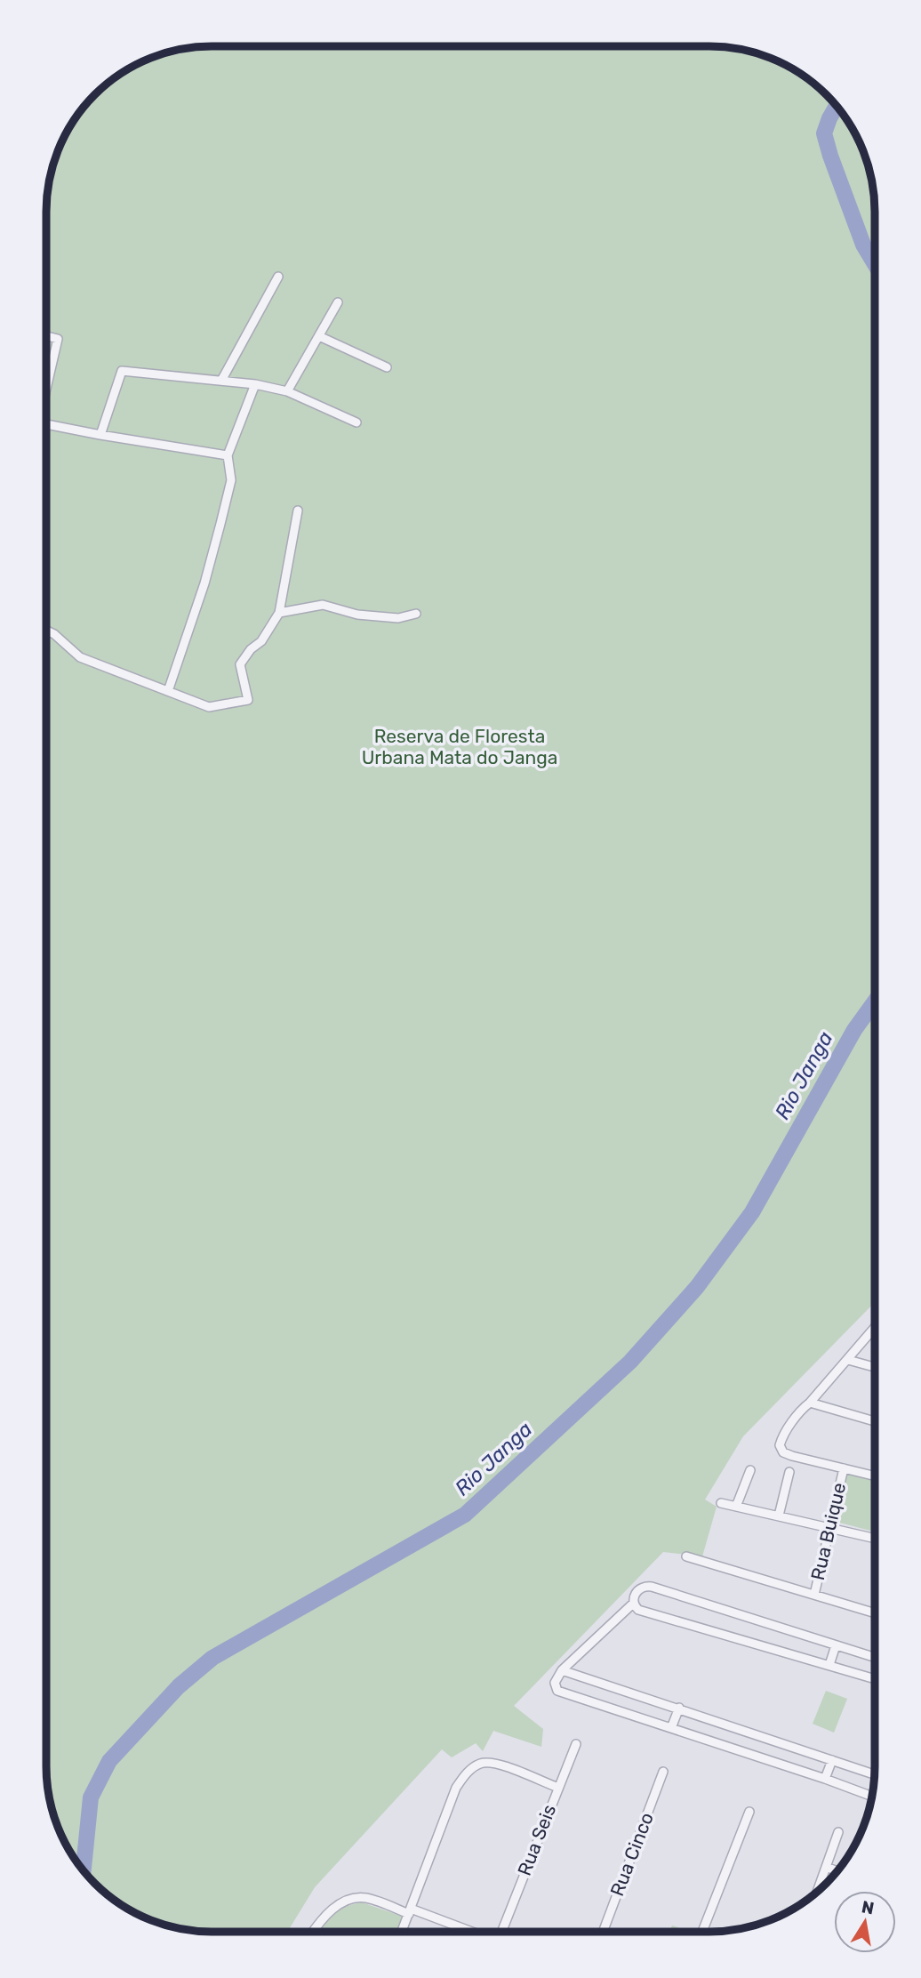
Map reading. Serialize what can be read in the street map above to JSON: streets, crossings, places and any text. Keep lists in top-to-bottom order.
{
  "streets": {
    "street": ["Rua Buique", "Rua Seis", "Rua Cinco"]
  },
  "water": ["Rio Janga"],
  "parks": ["Reserva de Floresta Urbana Mata do Janga"],
  "north": "top"
}
